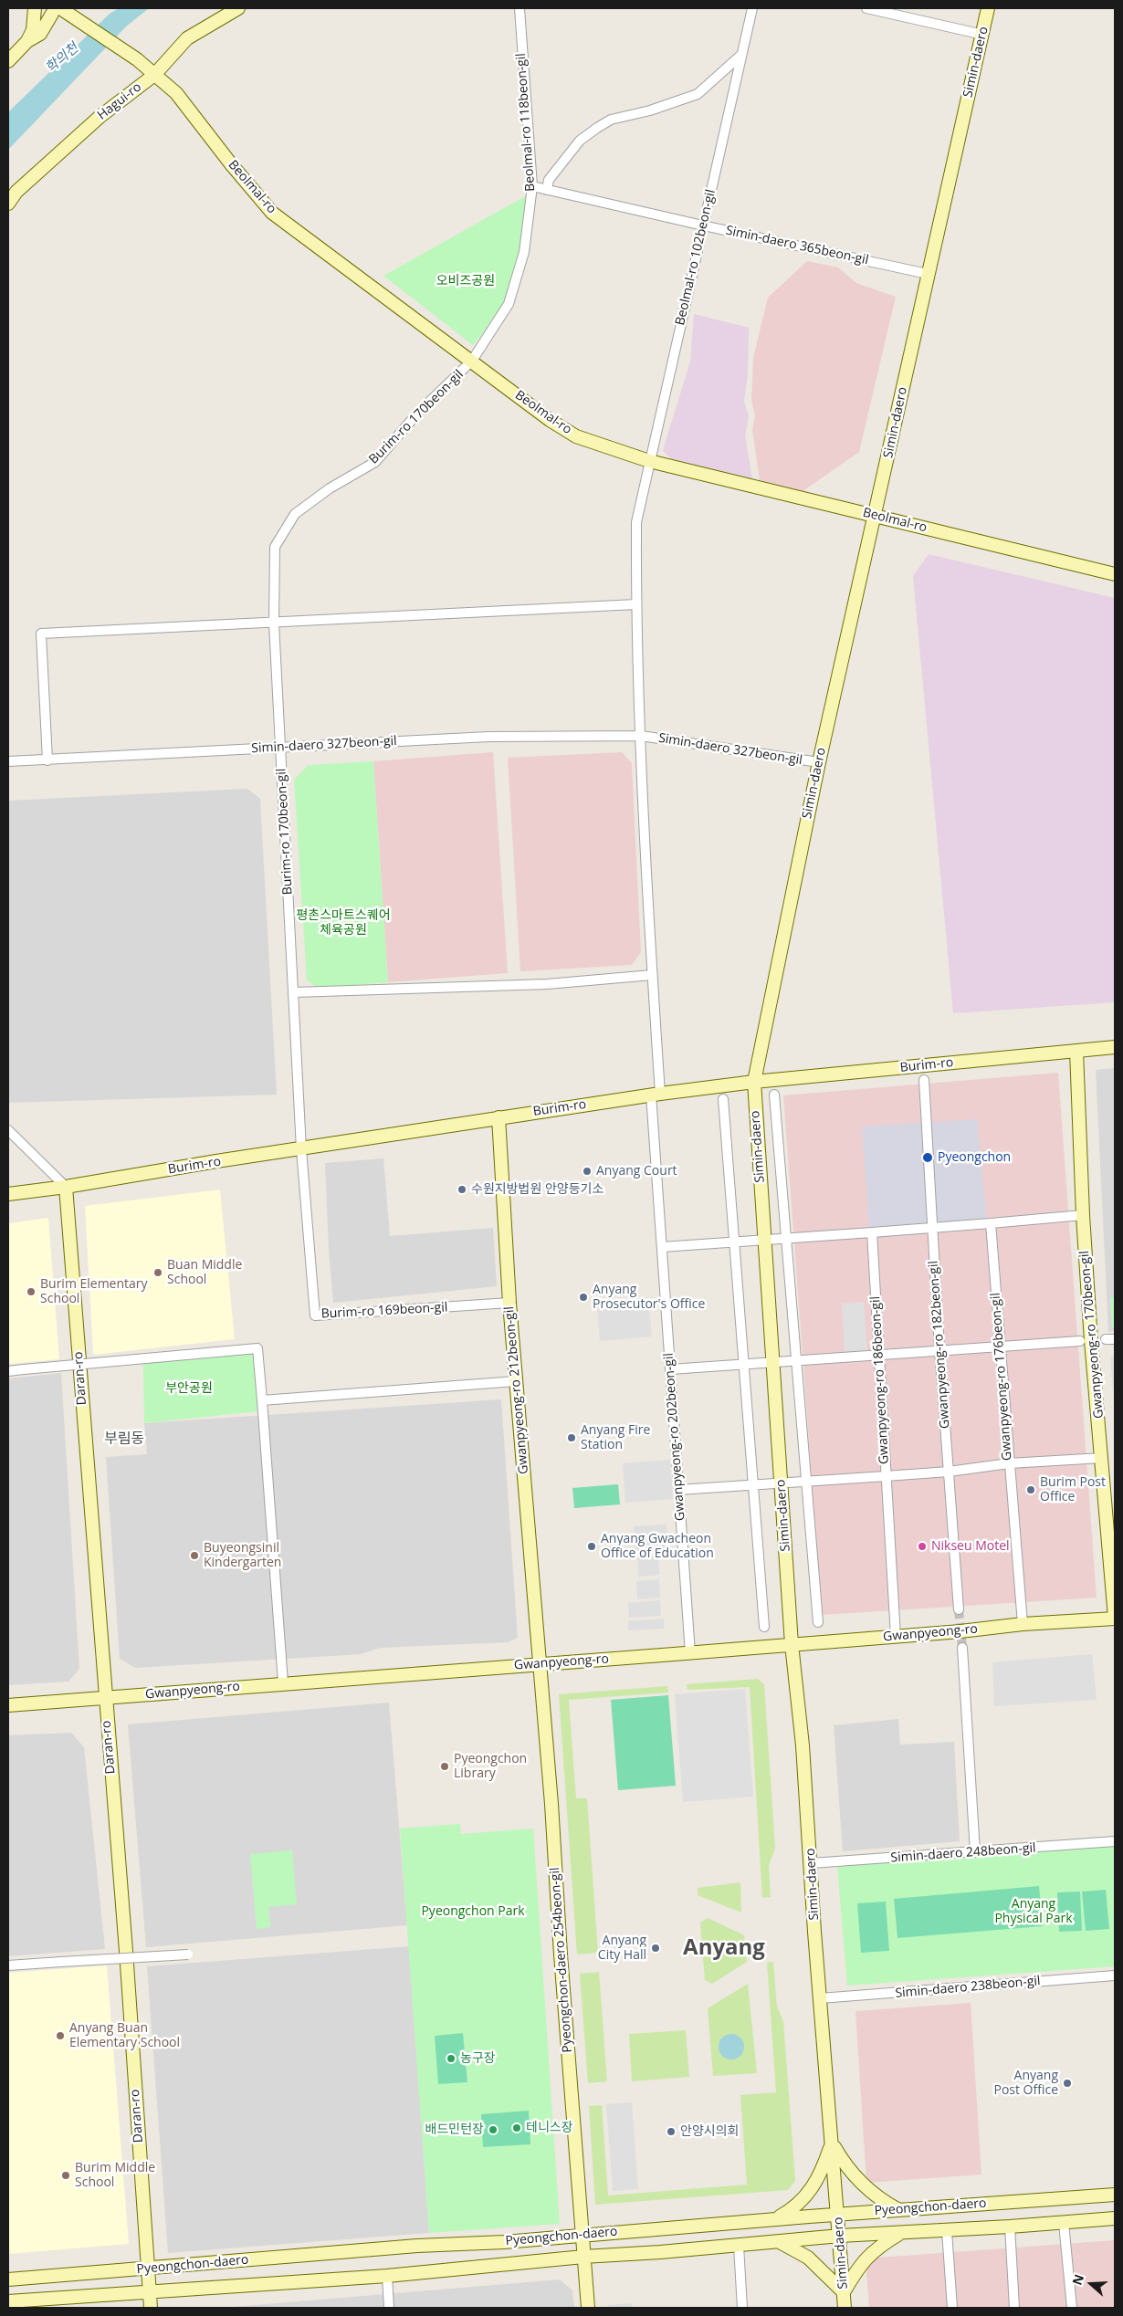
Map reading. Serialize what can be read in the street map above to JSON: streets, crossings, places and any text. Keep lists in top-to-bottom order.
{
  "streets": {
    "street": [
      "Simin-daero",
      "Hagui-ro",
      "Beolmal-ro 118beon-gil",
      "Beolmal-ro",
      "Simin-daero 365beon-gil",
      "Beolmal-ro 102beon-gil",
      "Burim-ro 170beon-gil",
      "Simin-daero 327beon-gil",
      "Burim-ro",
      "Burim-ro 169beon-gil",
      "Gwanpyeong-ro 170beon-gil",
      "Gwanpyeong-ro 182beon-gil",
      "Gwanpyeong-ro 176beon-gil",
      "Daran-ro",
      "Gwanpyeong-ro 186beon-gil",
      "Gwanpyeong-ro 212beon-gil",
      "Gwanpyeong-ro 202beon-gil",
      "Gwanpyeong-ro",
      "Simin-daero 248beon-gil",
      "Pyeongchon-daero 254beon-gil",
      "Simin-daero 238beon-gil",
      "Pyeongchon-daero"
    ]
  },
  "crossings": [
    ["Simin-daero", "Beolmal-ro"],
    ["Simin-daero", "Simin-daero 365beon-gil"],
    ["Simin-daero", "Simin-daero 327beon-gil"],
    ["Simin-daero", "Burim-ro"],
    ["Simin-daero", "Gwanpyeong-ro"],
    ["Simin-daero", "Simin-daero 248beon-gil"],
    ["Simin-daero", "Simin-daero 238beon-gil"],
    ["Simin-daero", "Pyeongchon-daero"],
    ["Hagui-ro", "Beolmal-ro"],
    ["Beolmal-ro 118beon-gil", "Beolmal-ro"],
    ["Beolmal-ro 118beon-gil", "Simin-daero 365beon-gil"],
    ["Beolmal-ro 118beon-gil", "Burim-ro 170beon-gil"],
    ["Beolmal-ro", "Beolmal-ro 102beon-gil"],
    ["Beolmal-ro", "Burim-ro 170beon-gil"],
    ["Simin-daero 365beon-gil", "Beolmal-ro 102beon-gil"],
    ["Beolmal-ro 102beon-gil", "Simin-daero 327beon-gil"],
    ["Burim-ro 170beon-gil", "Simin-daero 327beon-gil"],
    ["Burim-ro 170beon-gil", "Burim-ro"],
    ["Burim-ro 170beon-gil", "Burim-ro 169beon-gil"],
    ["Simin-daero 327beon-gil", "Burim-ro"],
    ["Simin-daero 327beon-gil", "Gwanpyeong-ro 202beon-gil"],
    ["Burim-ro", "Burim-ro 169beon-gil"],
    ["Burim-ro", "Gwanpyeong-ro 170beon-gil"],
    ["Burim-ro", "Daran-ro"],
    ["Burim-ro", "Gwanpyeong-ro 212beon-gil"],
    ["Burim-ro", "Gwanpyeong-ro 202beon-gil"],
    ["Burim-ro 169beon-gil", "Gwanpyeong-ro 212beon-gil"],
    ["Gwanpyeong-ro 170beon-gil", "Gwanpyeong-ro"],
    ["Gwanpyeong-ro 176beon-gil", "Gwanpyeong-ro"],
    ["Daran-ro", "Gwanpyeong-ro"],
    ["Daran-ro", "Pyeongchon-daero"],
    ["Gwanpyeong-ro 186beon-gil", "Gwanpyeong-ro"],
    ["Gwanpyeong-ro 212beon-gil", "Gwanpyeong-ro"],
    ["Gwanpyeong-ro 212beon-gil", "Pyeongchon-daero 254beon-gil"],
    ["Gwanpyeong-ro 202beon-gil", "Gwanpyeong-ro"],
    ["Gwanpyeong-ro", "Pyeongchon-daero 254beon-gil"],
    ["Pyeongchon-daero 254beon-gil", "Pyeongchon-daero"]
  ],
  "districts": ["부림동", "Anyang"],
  "water": ["학의천"],
  "parks": [
    "오비즈공원",
    "평촌스마트스퀘어 체육공원",
    "부안공원",
    "Anyang Physical Park",
    "Pyeongchon Park"
  ],
  "places": [
    "Pyeongchon",
    "Anyang Court",
    "수원지방법원 안양등기소",
    "Buan Middle School",
    "Burim Elementary School",
    "Anyang Prosecutor's Office",
    "Anyang Fire Station",
    "Burim Post Office",
    "Anyang Gwacheon Office of Education",
    "Nikseu Motel",
    "Buyeongsinil Kindergarten",
    "Pyeongchon Library",
    "Anyang City Hall",
    "Anyang Buan Elementary School",
    "농구장",
    "Anyang Post Office",
    "테니스장",
    "배드민턴장",
    "안양시의회",
    "Burim Middle School"
  ],
  "north": "left"
}
